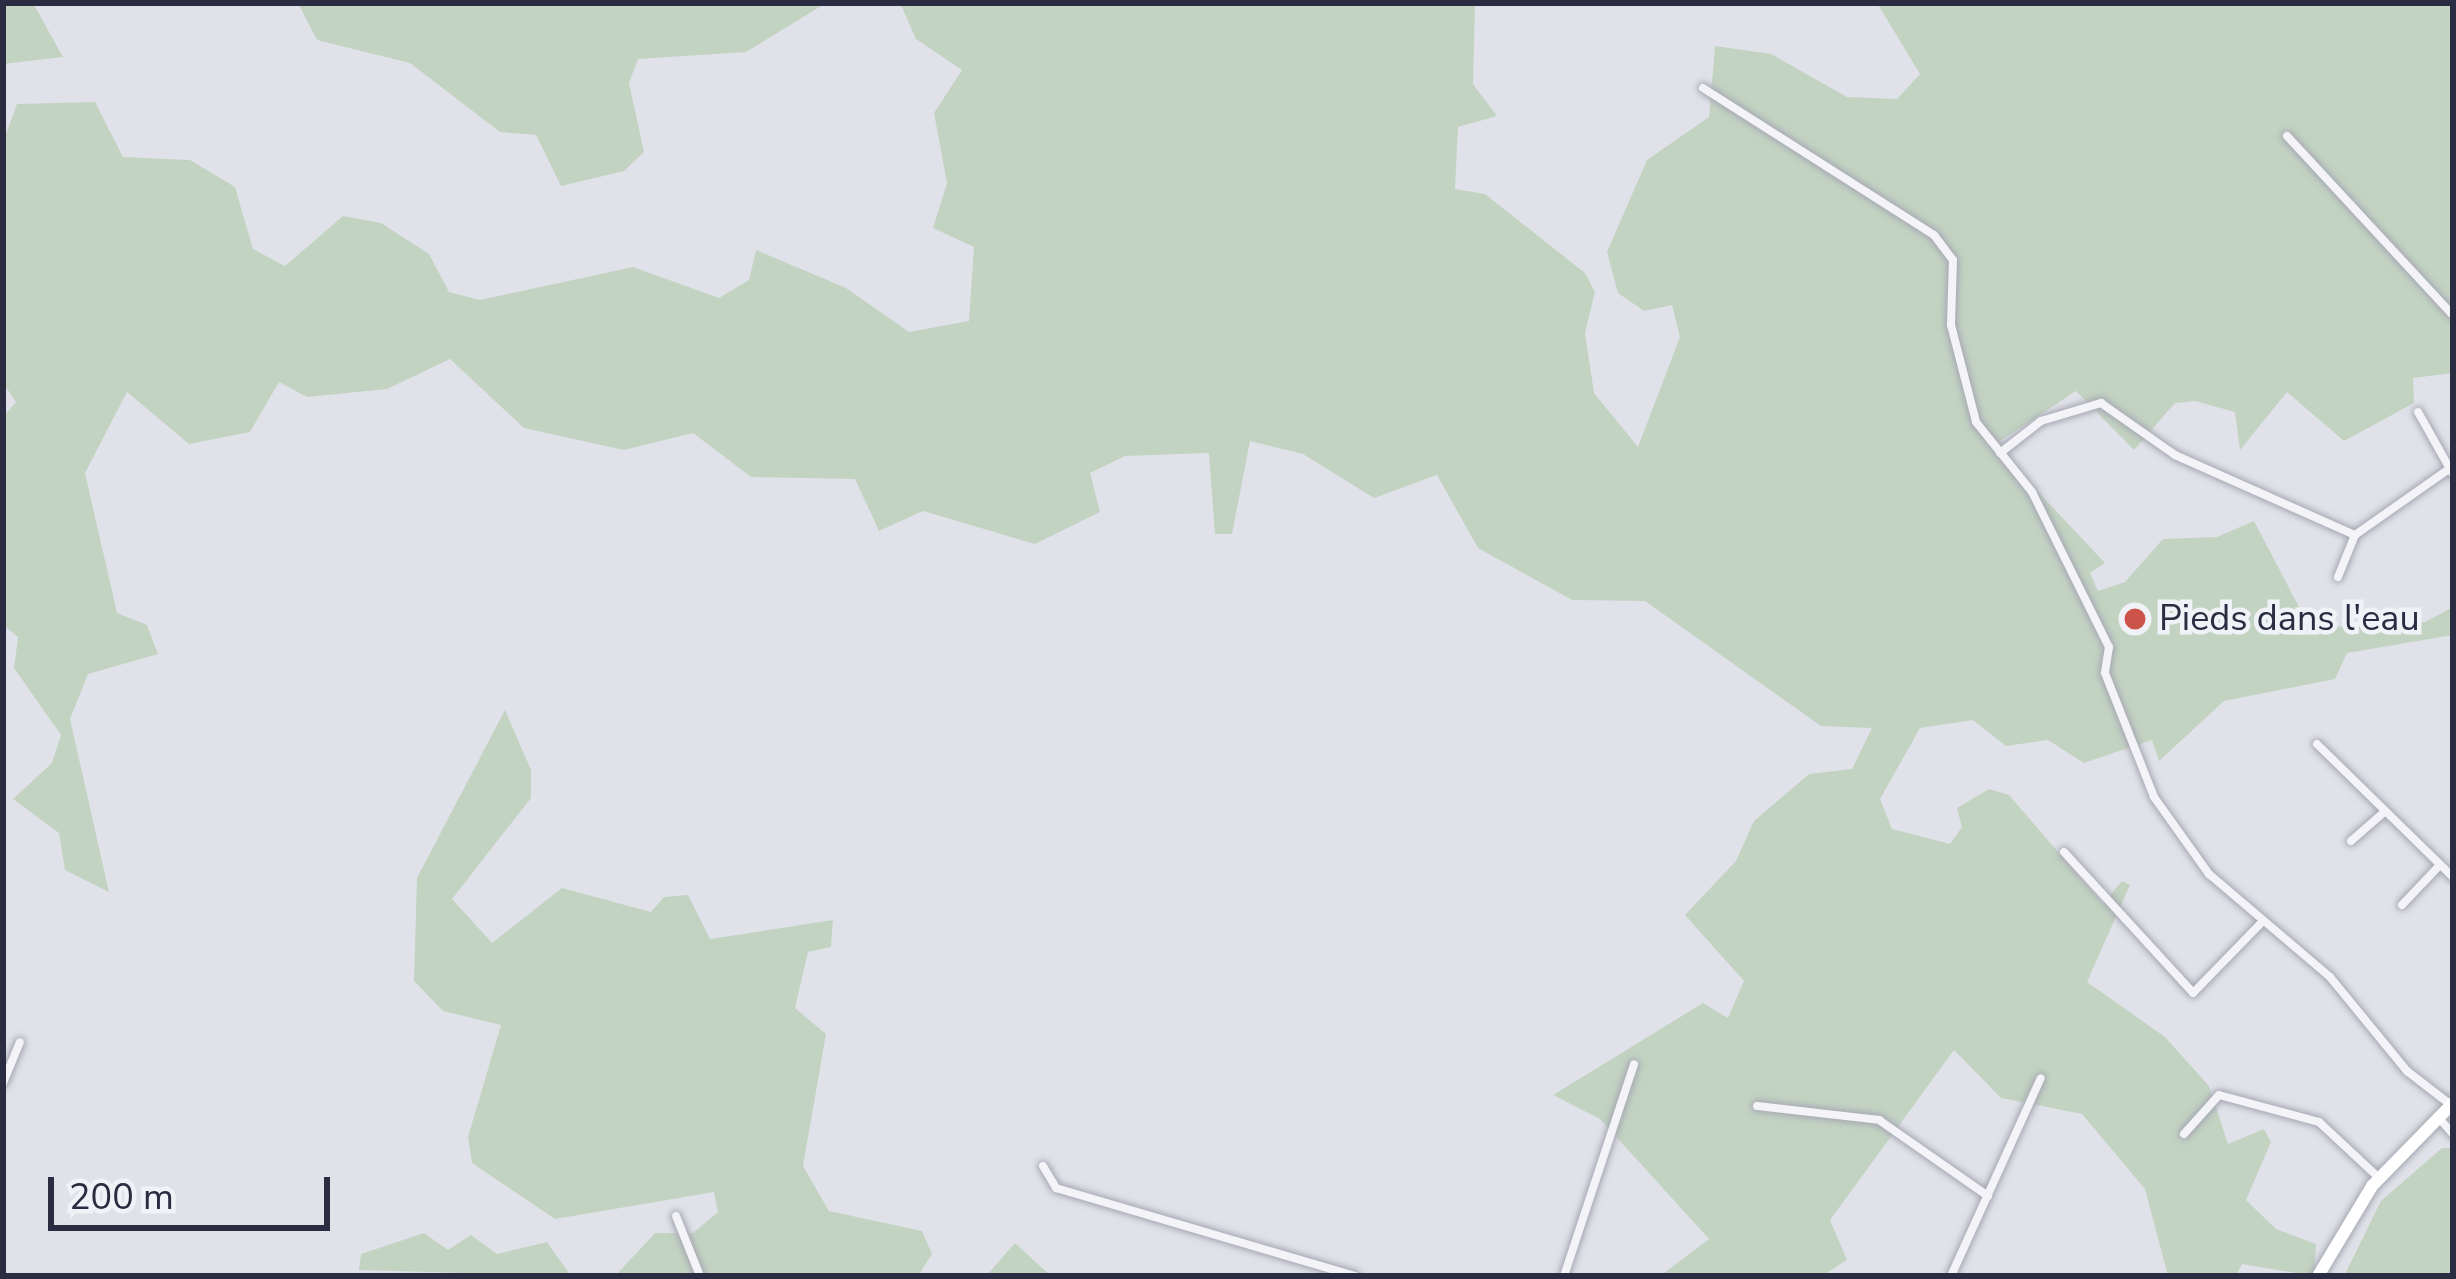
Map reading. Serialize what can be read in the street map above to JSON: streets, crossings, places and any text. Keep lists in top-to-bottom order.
{
  "places": ["Pieds dans l'eau"],
  "scale_bar": "200 m"
}
